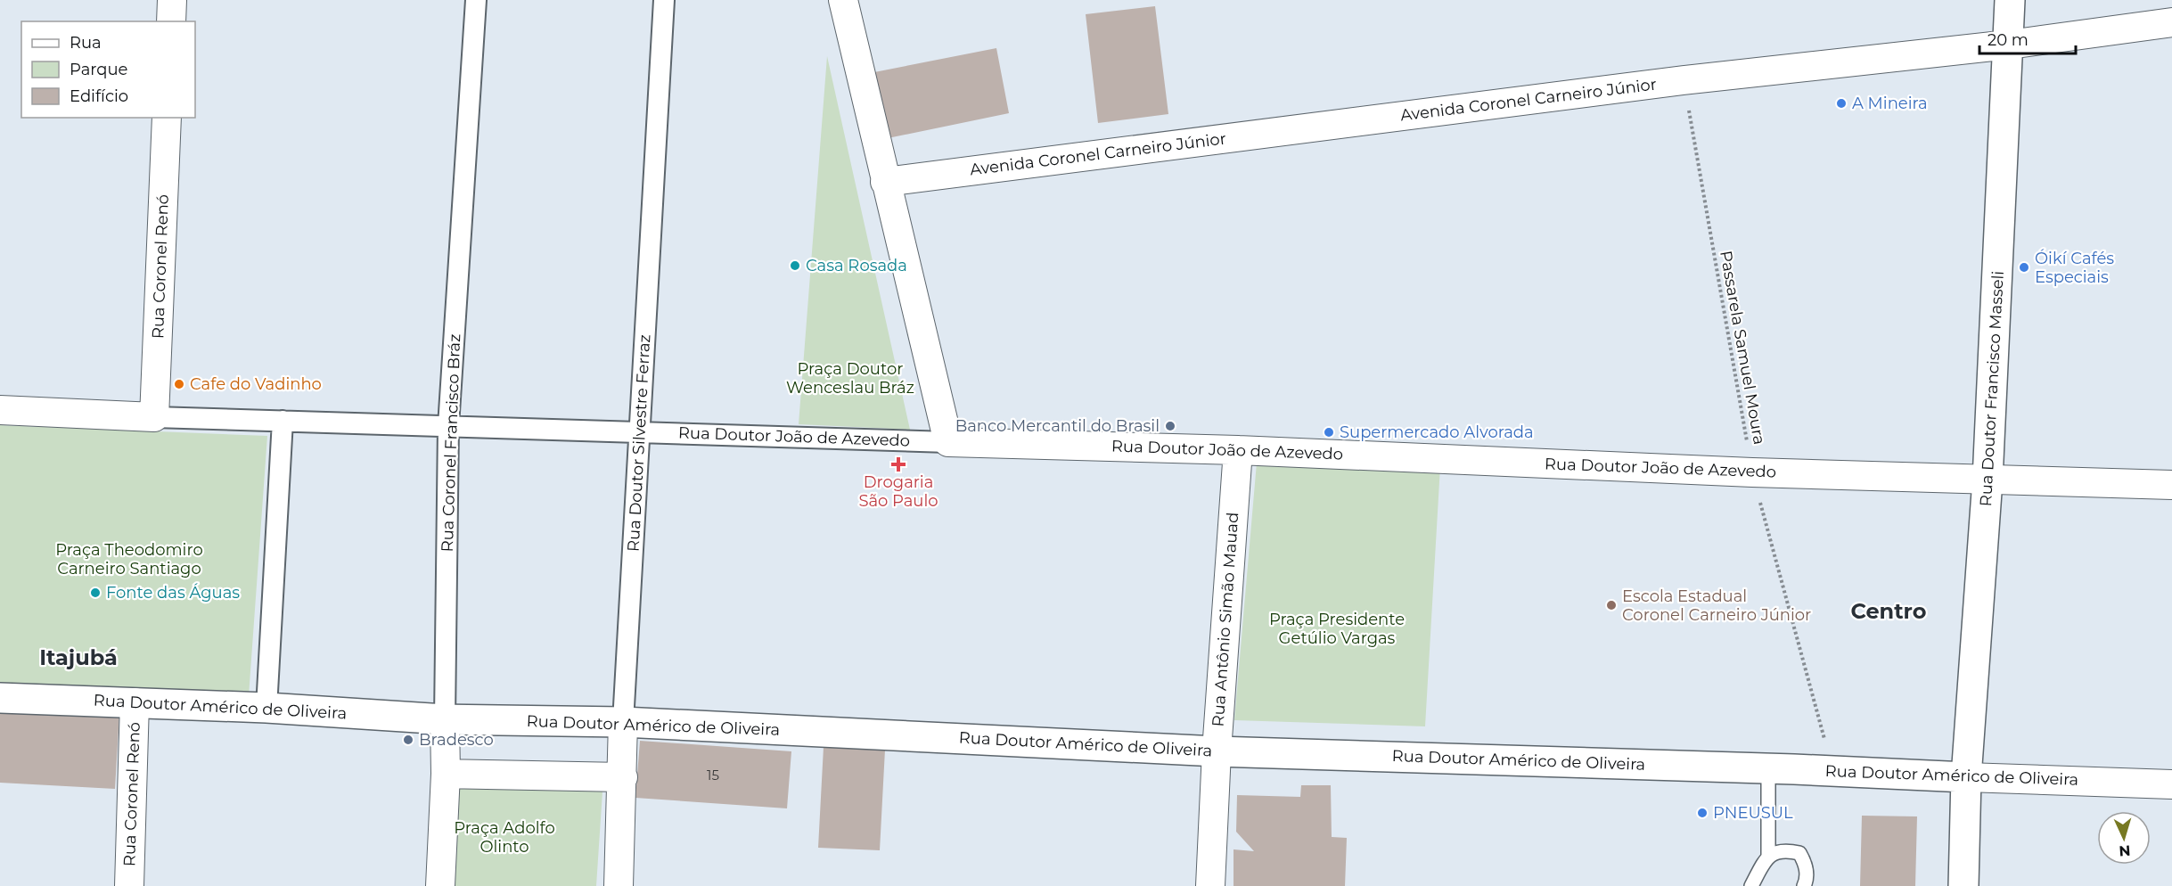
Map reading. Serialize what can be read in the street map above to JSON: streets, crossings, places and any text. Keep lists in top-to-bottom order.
{
  "streets": {
    "main road": ["Rua Doutor Francisco Masseli", "Rua Doutor Américo de Oliveira"],
    "street": [
      "Avenida Coronel Carneiro Júnior",
      "Rua Coronel Renó",
      "Rua Doutor João de Azevedo",
      "Rua Coronel Francisco Bráz",
      "Rua Doutor Silvestre Ferraz",
      "Rua Antônio Simão Mauad"
    ],
    "path": ["Passarela Samuel Moura"]
  },
  "crossings": [
    ["Avenida Coronel Carneiro Júnior", "Passarela Samuel Moura"],
    ["Avenida Coronel Carneiro Júnior", "Rua Doutor Francisco Masseli"],
    ["Rua Coronel Renó", "Rua Doutor Américo de Oliveira"],
    ["Passarela Samuel Moura", "Rua Doutor João de Azevedo"],
    ["Passarela Samuel Moura", "Rua Doutor Américo de Oliveira"],
    ["Rua Doutor Francisco Masseli", "Rua Doutor João de Azevedo"],
    ["Rua Doutor Francisco Masseli", "Rua Doutor Américo de Oliveira"],
    ["Rua Doutor João de Azevedo", "Rua Coronel Francisco Bráz"],
    ["Rua Doutor João de Azevedo", "Rua Doutor Silvestre Ferraz"],
    ["Rua Doutor João de Azevedo", "Rua Antônio Simão Mauad"],
    ["Rua Coronel Francisco Bráz", "Rua Doutor Américo de Oliveira"],
    ["Rua Doutor Silvestre Ferraz", "Rua Doutor Américo de Oliveira"],
    ["Rua Antônio Simão Mauad", "Rua Doutor Américo de Oliveira"]
  ],
  "districts": ["Centro", "Itajubá"],
  "parks": [
    "Praça Doutor Wenceslau Bráz",
    "Praça Theodomiro Carneiro Santiago",
    "Praça Presidente Getúlio Vargas",
    "Praça Adolfo Olinto"
  ],
  "places": {
    "other": [
      "A Mineira",
      "Casa Rosada",
      "Óikí Cafés Especiais",
      "Cafe do Vadinho",
      "Banco Mercantil do Brasil",
      "Supermercado Alvorada",
      "Fonte das Águas",
      "Escola Estadual Coronel Carneiro Júnior",
      "Bradesco",
      "PNEUSUL"
    ],
    "health": ["Drogaria São Paulo"]
  },
  "house_numbers": ["15"],
  "legend": ["Rua", "Parque", "Edifício"],
  "scale_bar": "20 m",
  "north": "bottom"
}
